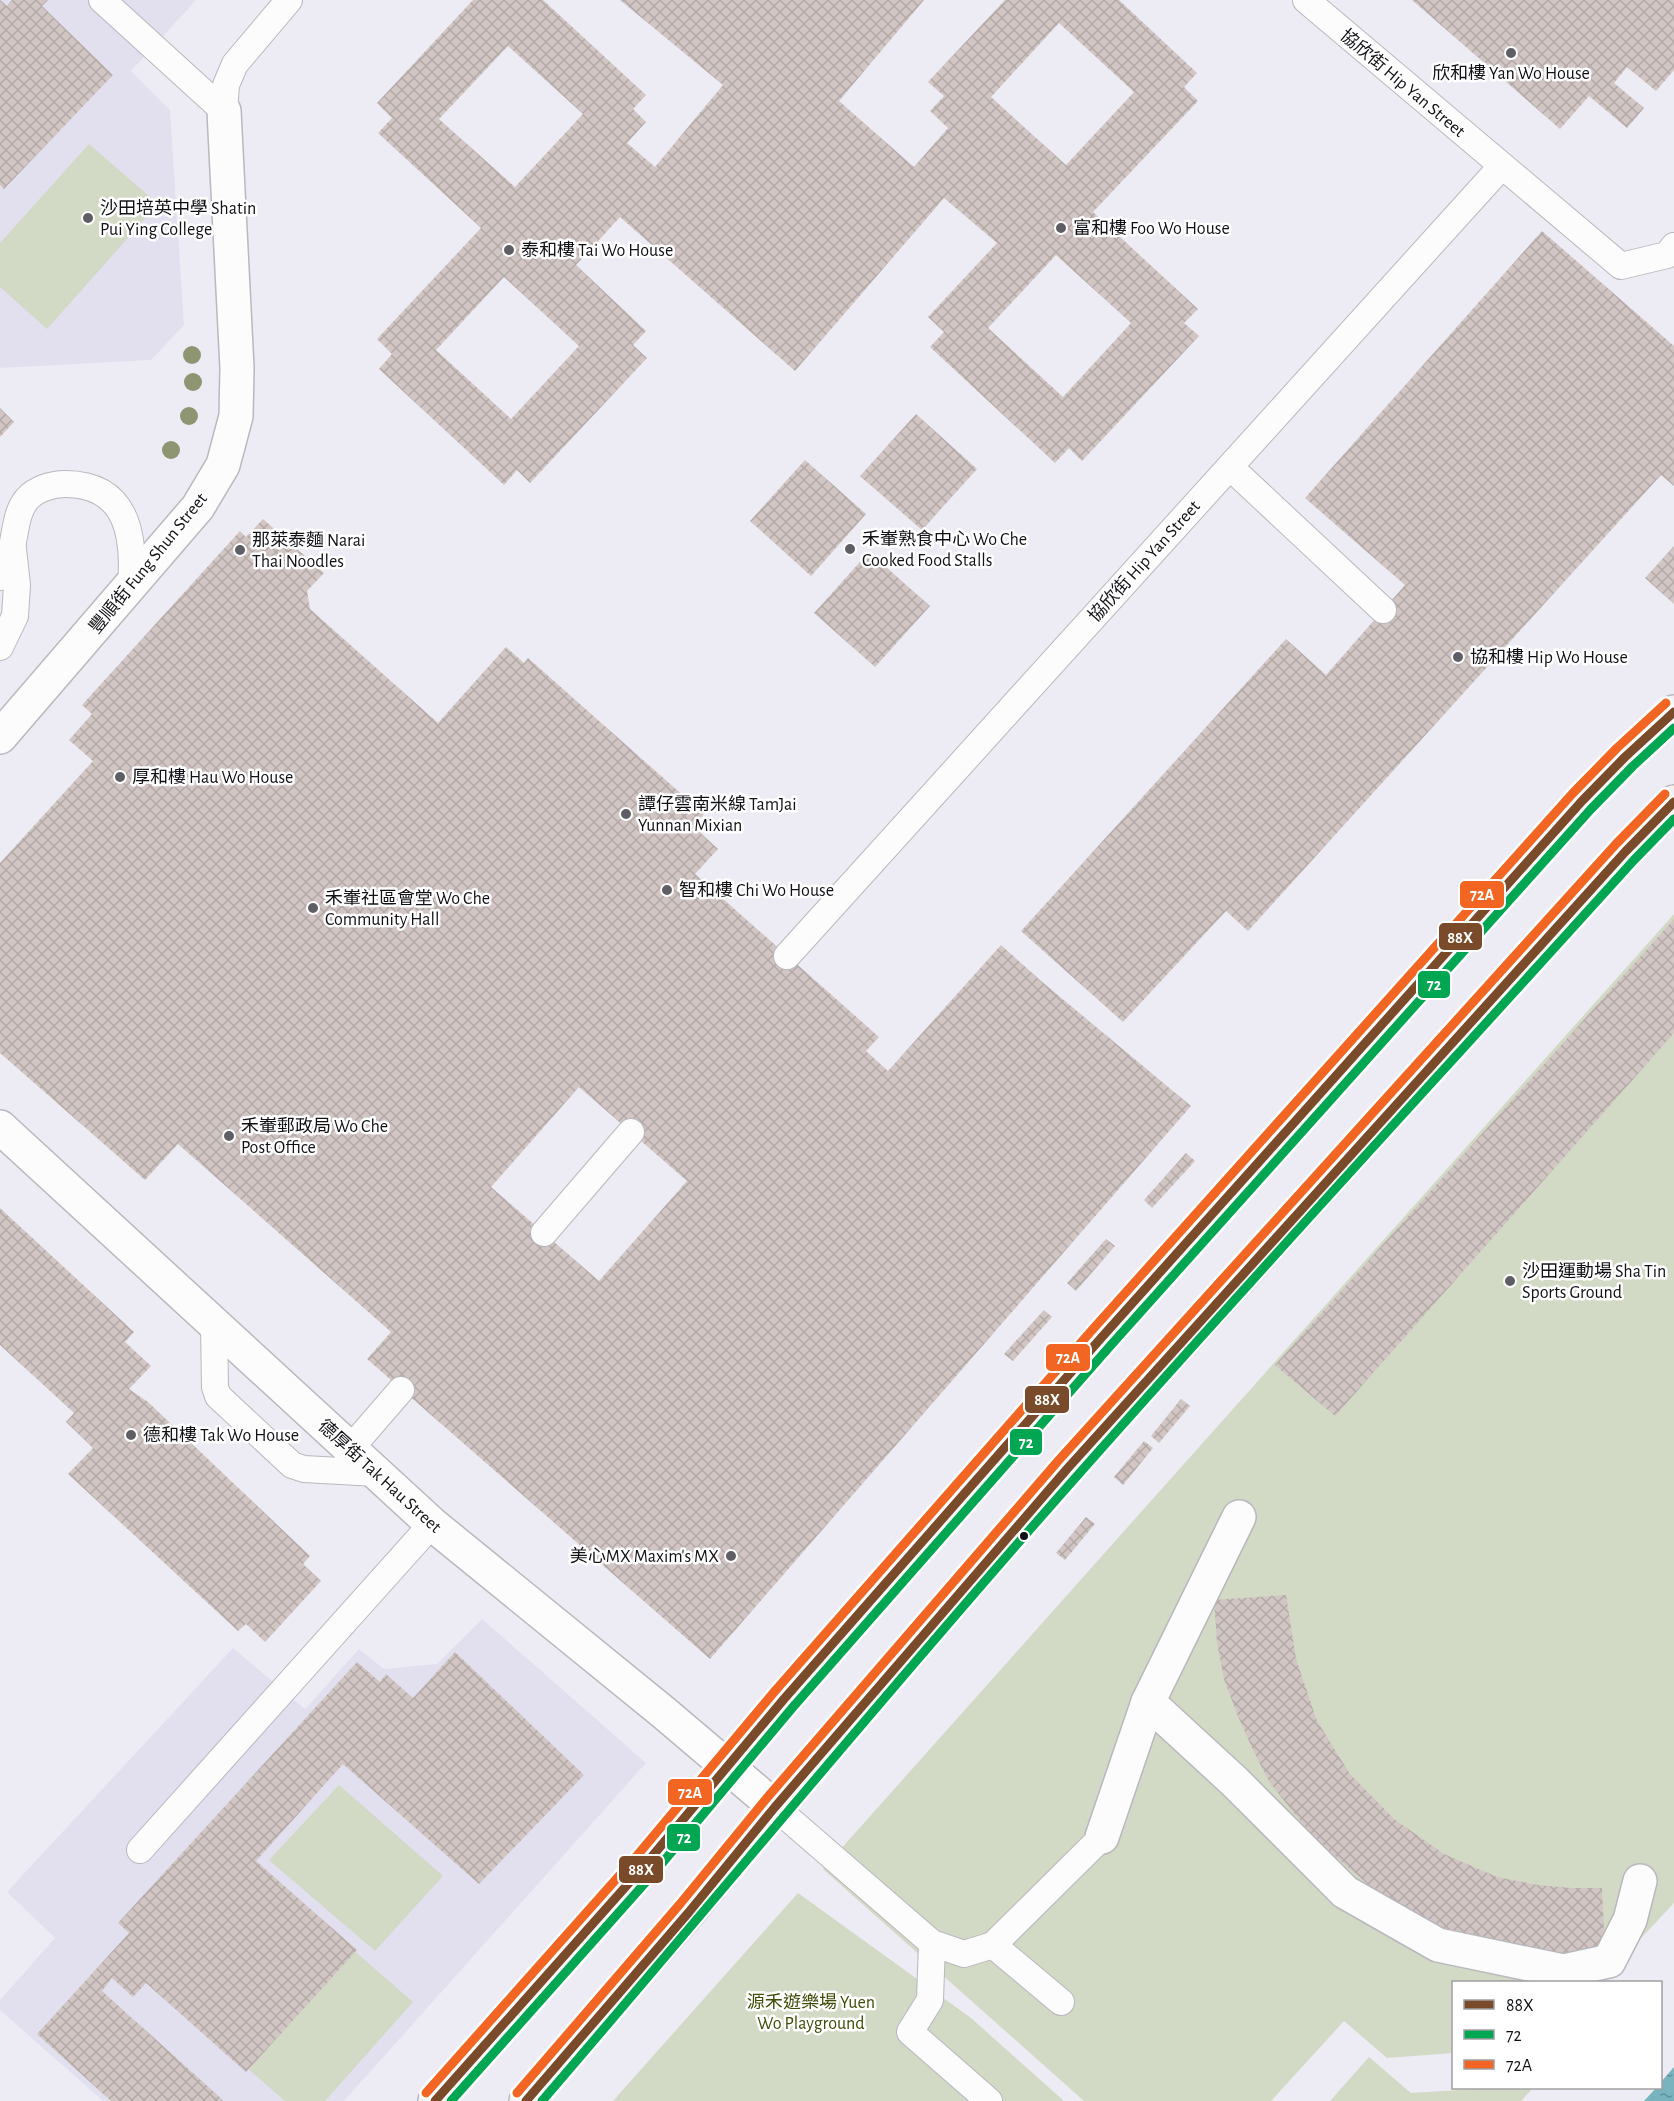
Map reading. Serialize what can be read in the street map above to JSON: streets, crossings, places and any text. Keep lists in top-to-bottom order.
{
  "streets": {
    "street": ["豐順街 Fung Shun Street", "德厚街 Tak Hau Street"],
    "lane": ["協欣街 Hip Yan Street"]
  },
  "parks": ["源禾遊樂場 Yuen Wo Playground"],
  "places": [
    "欣和樓 Yan Wo House",
    "沙田培英中學 Shatin Pui Ying College",
    "富和樓 Foo Wo House",
    "泰和樓 Tai Wo House",
    "禾輋熟食中心 Wo Che Cooked Food Stalls",
    "那萊泰麵 Narai Thai Noodles",
    "協和樓 Hip Wo House",
    "厚和樓 Hau Wo House",
    "譚仔雲南米線 TamJai Yunnan Mixian",
    "智和樓 Chi Wo House",
    "禾輋社區會堂 Wo Che Community Hall",
    "禾輋郵政局 Wo Che Post Office",
    "沙田運動場 Sha Tin Sports Ground",
    "德和樓 Tak Wo House",
    "美心MX Maxim's MX"
  ],
  "lines": ["transit line 72A", "transit line 88X", "transit line 72"],
  "legend": ["88X", "72", "72A"]
}
